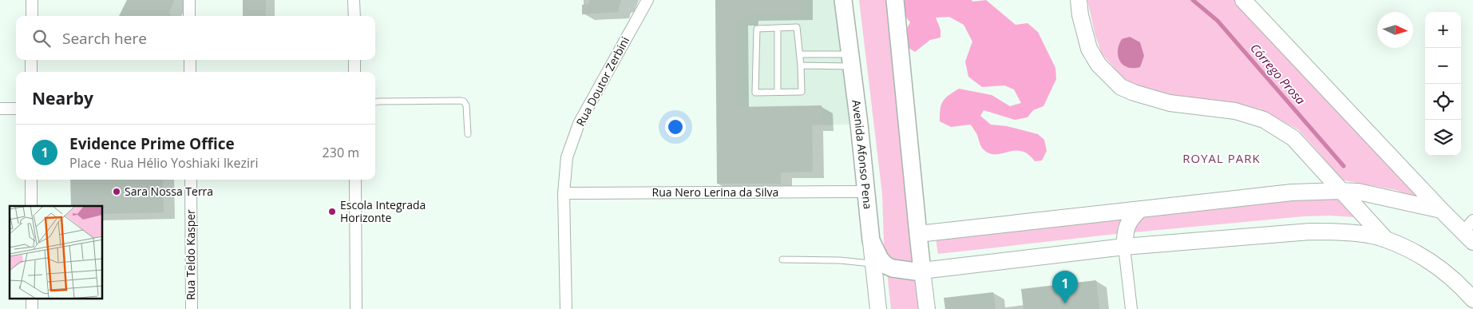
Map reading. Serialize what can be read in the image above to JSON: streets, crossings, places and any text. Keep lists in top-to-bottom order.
{
  "streets": {
    "main road": ["Avenida Afonso Pena"],
    "street": ["Rua Doutor Zerbini", "Rua Nero Lerina da Silva", "Rua Teldo Kasper"]
  },
  "crossings": [
    ["Rua Doutor Zerbini", "Rua Nero Lerina da Silva"],
    ["Avenida Afonso Pena", "Rua Nero Lerina da Silva"]
  ],
  "districts": ["ROYAL PARK"],
  "water": ["Córrego Prosa"],
  "places": ["Sara Nossa Terra", "Escola Integrada Horizonte"],
  "north": "right",
  "page": {
    "map_buttons": ["+", "−"],
    "search": "Search here",
    "heading": "Nearby",
    "list": [
      {
        "mark": "1",
        "name": "Evidence Prime Office",
        "note": "Place · Rua Hélio Yoshiaki Ikeziri",
        "value": "230 m"
      }
    ],
    "pins": "1"
  }
}
